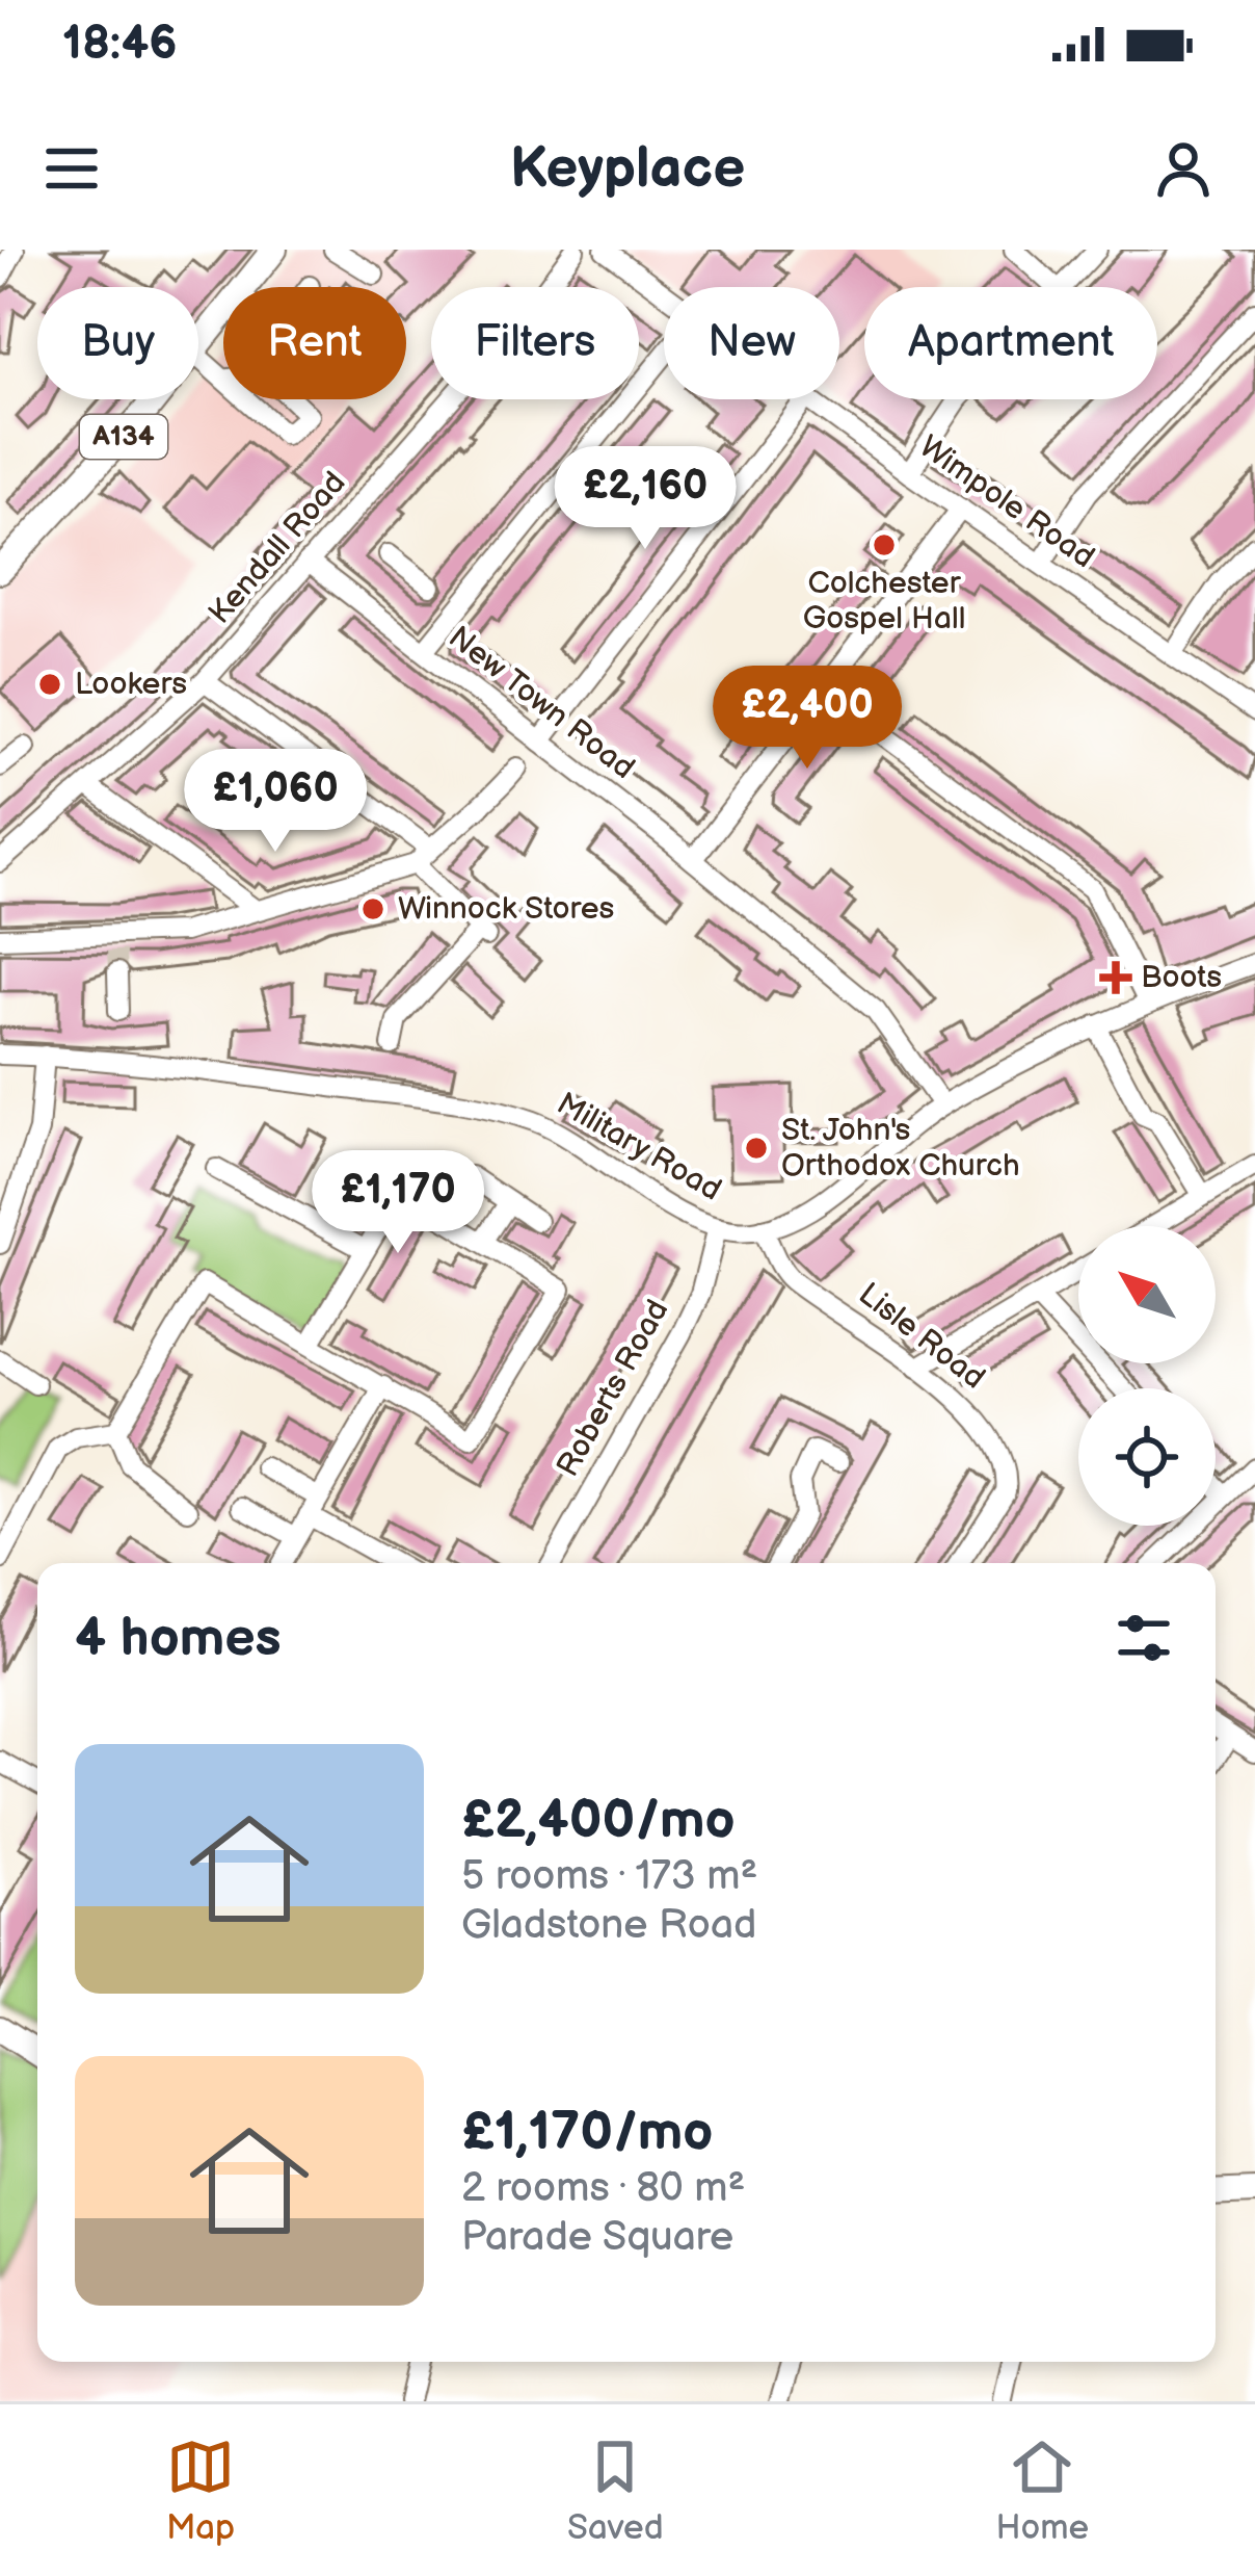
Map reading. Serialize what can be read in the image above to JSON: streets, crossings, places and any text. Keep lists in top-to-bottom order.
{
  "streets": {
    "main road": ["A134"],
    "street": [
      "Wimpole Road",
      "Kendall Road",
      "New Town Road",
      "Military Road",
      "Lisle Road",
      "Roberts Road"
    ]
  },
  "crossings": [
    ["Kendall Road", "New Town Road"],
    ["Military Road", "Lisle Road"],
    ["Military Road", "Roberts Road"]
  ],
  "places": {
    "other": [
      "Colchester Gospel Hall",
      "Lookers",
      "Winnock Stores",
      "St. John's Orthodox Church"
    ],
    "health": ["Boots"]
  },
  "north": "top left",
  "page": {
    "status": "18:46",
    "header": "Keyplace",
    "chip": [
      "Buy",
      "Rent",
      "Filters",
      "New",
      "Apartment"
    ],
    "price": [
      "£2,160",
      "£2,400",
      "£1,060",
      "£1,170"
    ],
    "heading": "4 homes",
    "list": [
      {
        "name": "£2,400/mo",
        "note": "5 rooms · 173 m² · Gladstone Road"
      },
      {
        "name": "£1,170/mo",
        "note": "2 rooms · 80 m² · Parade Square"
      }
    ],
    "tabs": ["Map", "Saved", "Home"]
  }
}
